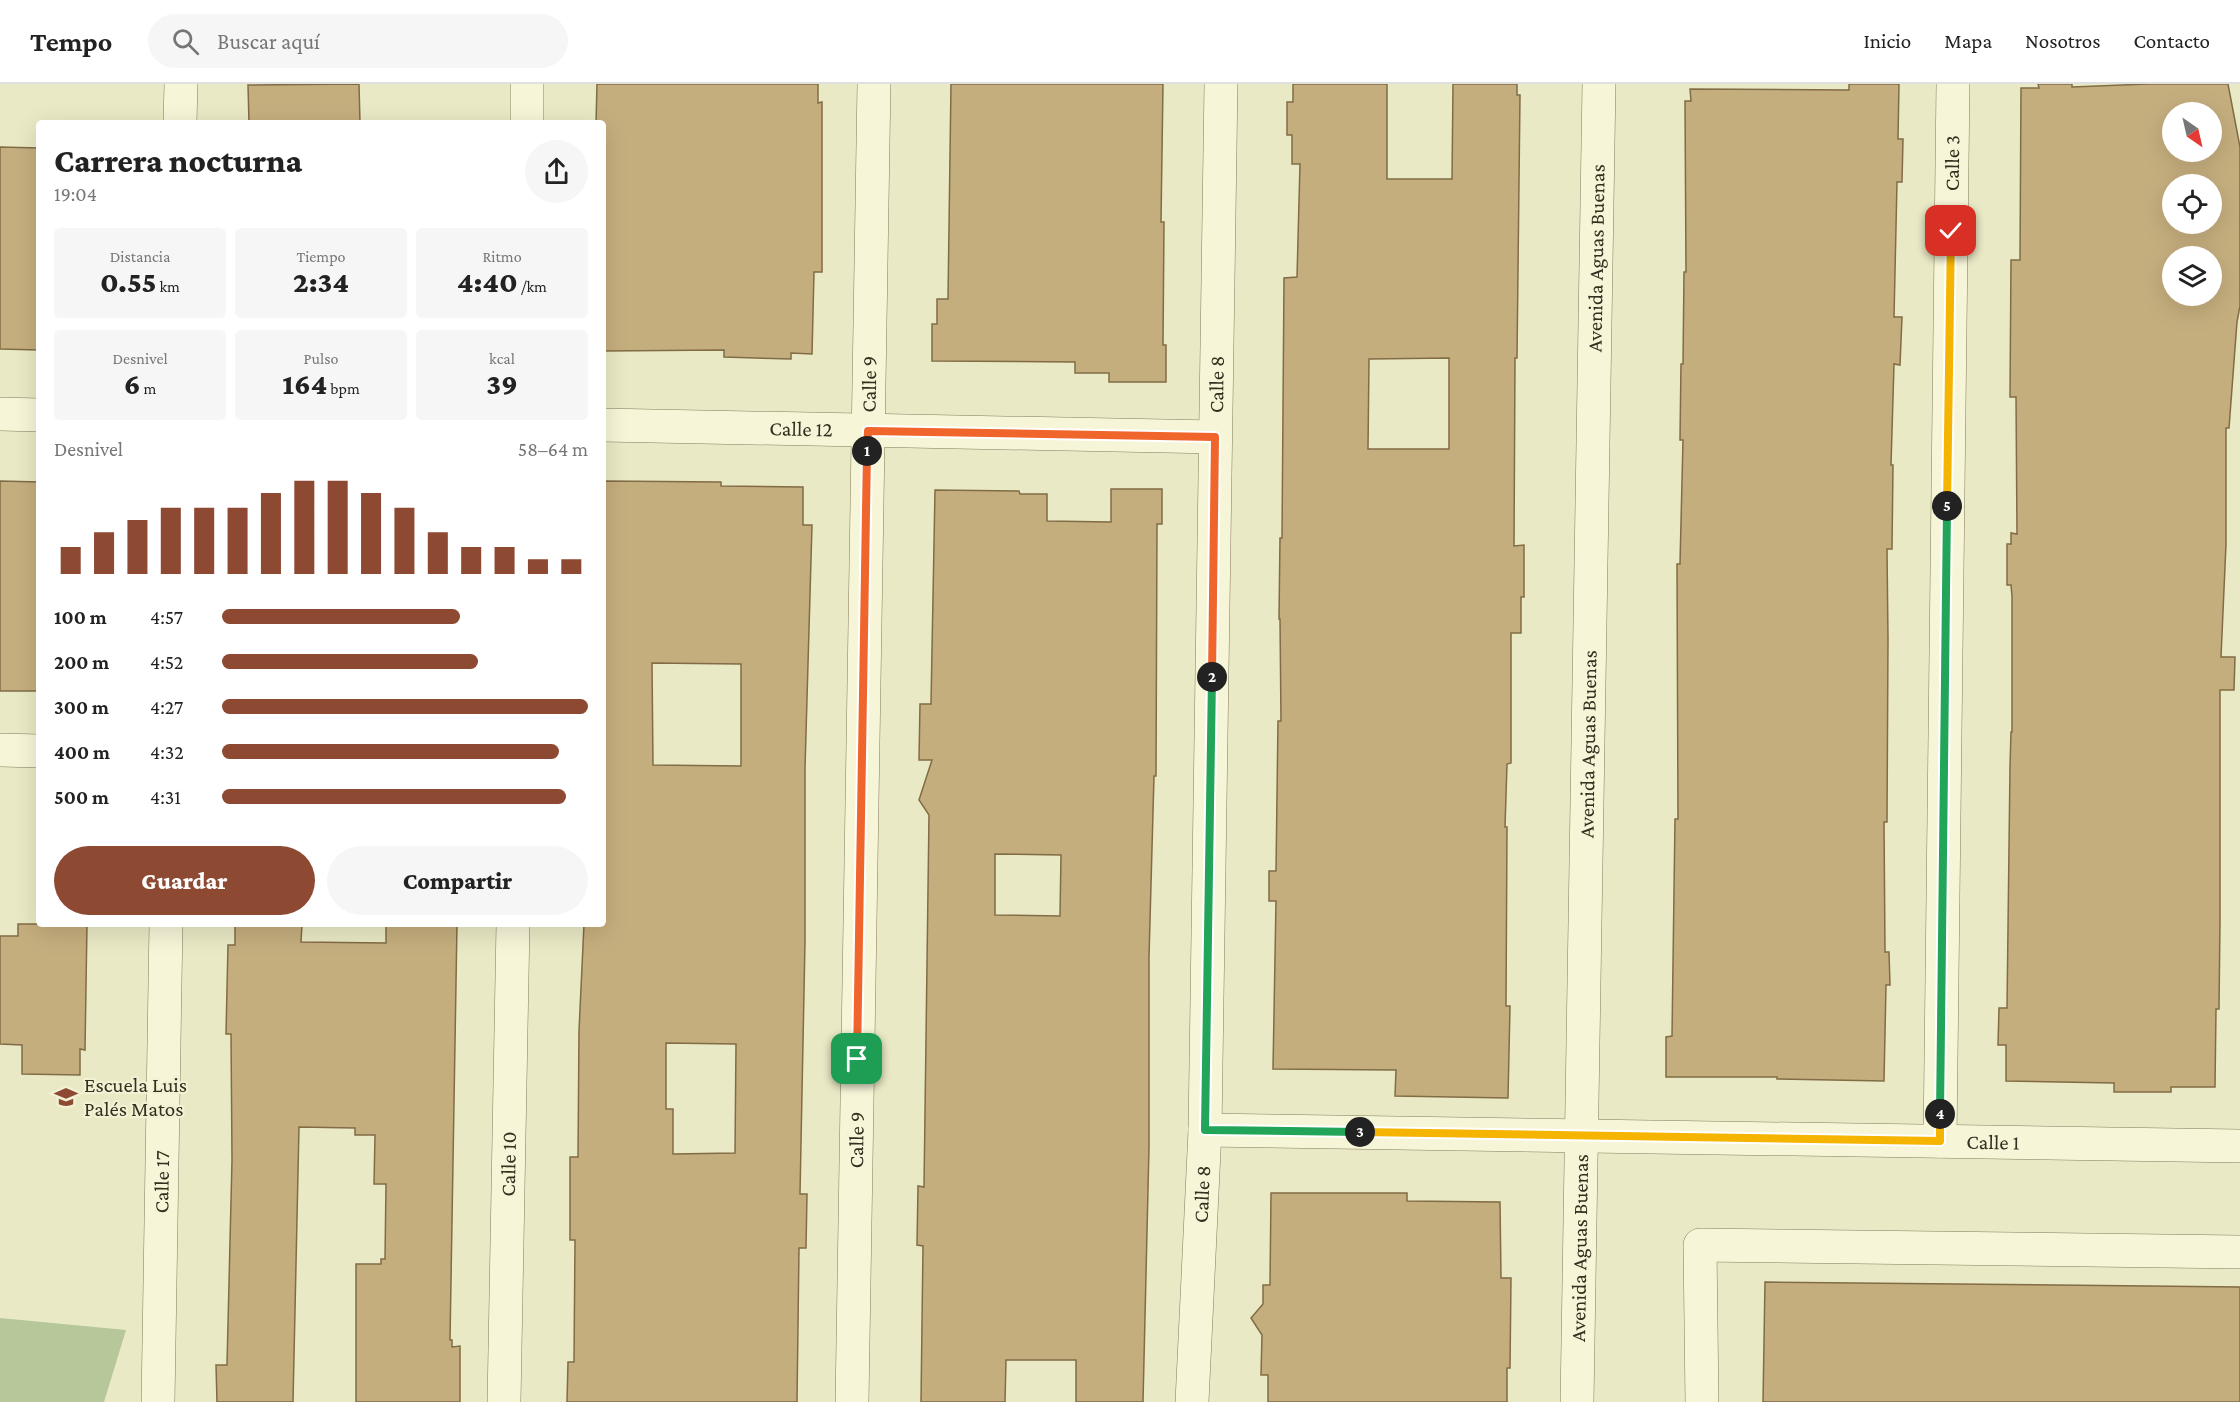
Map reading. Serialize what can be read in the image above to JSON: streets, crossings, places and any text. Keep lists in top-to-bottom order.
{
  "streets": {
    "street": [
      "Calle 3",
      "Avenida Aguas Buenas",
      "Calle 9",
      "Calle 8",
      "Calle 12",
      "Calle 1",
      "Calle 10",
      "Calle 17"
    ]
  },
  "crossings": [
    ["Calle 3", "Calle 1"],
    ["Avenida Aguas Buenas", "Calle 1"],
    ["Calle 9", "Calle 12"],
    ["Calle 8", "Calle 12"],
    ["Calle 8", "Calle 1"]
  ],
  "places": {
    "school or university": ["Escuela Luis Palés Matos"]
  },
  "north": "bottom right",
  "page": {
    "header": "Tempo",
    "search": "Buscar aquí",
    "nav": [
      "Inicio",
      "Mapa",
      "Nosotros",
      "Contacto"
    ],
    "heading": ["Carrera nocturna", "19:04"],
    "stats": [
      ["Distancia", "0.55 km"],
      ["Tiempo", "2:34"],
      ["Ritmo", "4:40 /km"],
      ["Desnivel", "6 m"],
      ["Pulso", "164 bpm"],
      ["kcal", "39"]
    ],
    "chart": ["Desnivel", "58–64 m"],
    "pins": [
      "1",
      "5",
      "2",
      "4",
      "3"
    ],
    "list": [
      {
        "name": "100 m",
        "note": "4:57"
      },
      {
        "name": "200 m",
        "note": "4:52"
      },
      {
        "name": "300 m",
        "note": "4:27"
      },
      {
        "name": "400 m",
        "note": "4:32"
      },
      {
        "name": "500 m",
        "note": "4:31"
      }
    ],
    "buttons": ["Guardar", "Compartir"]
  }
}
